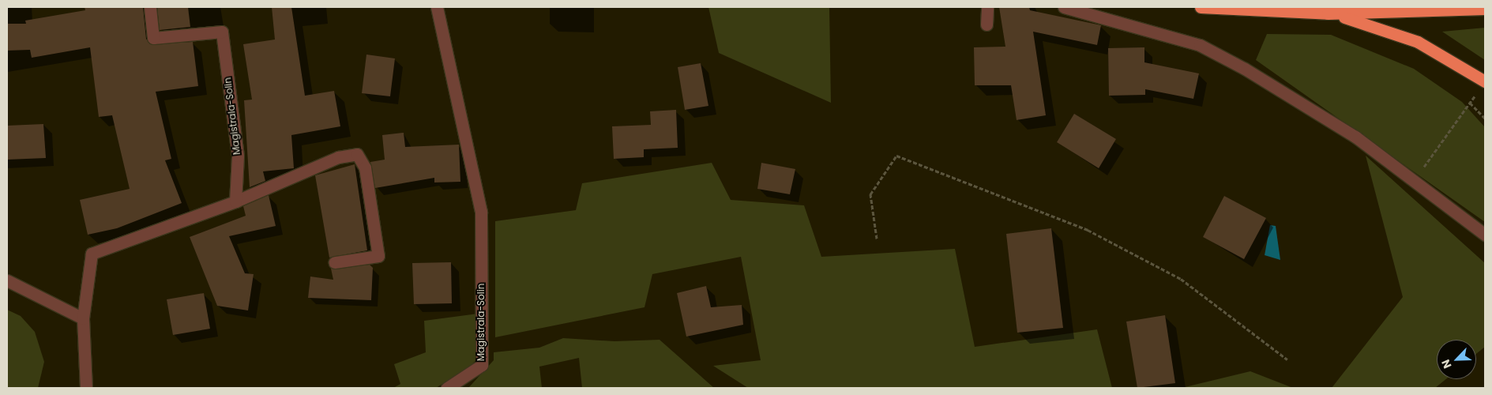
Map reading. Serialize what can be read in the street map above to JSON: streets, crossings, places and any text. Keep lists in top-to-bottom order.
{
  "streets": {
    "street": ["Magistrala-Solin"]
  },
  "north": "bottom left"
}
